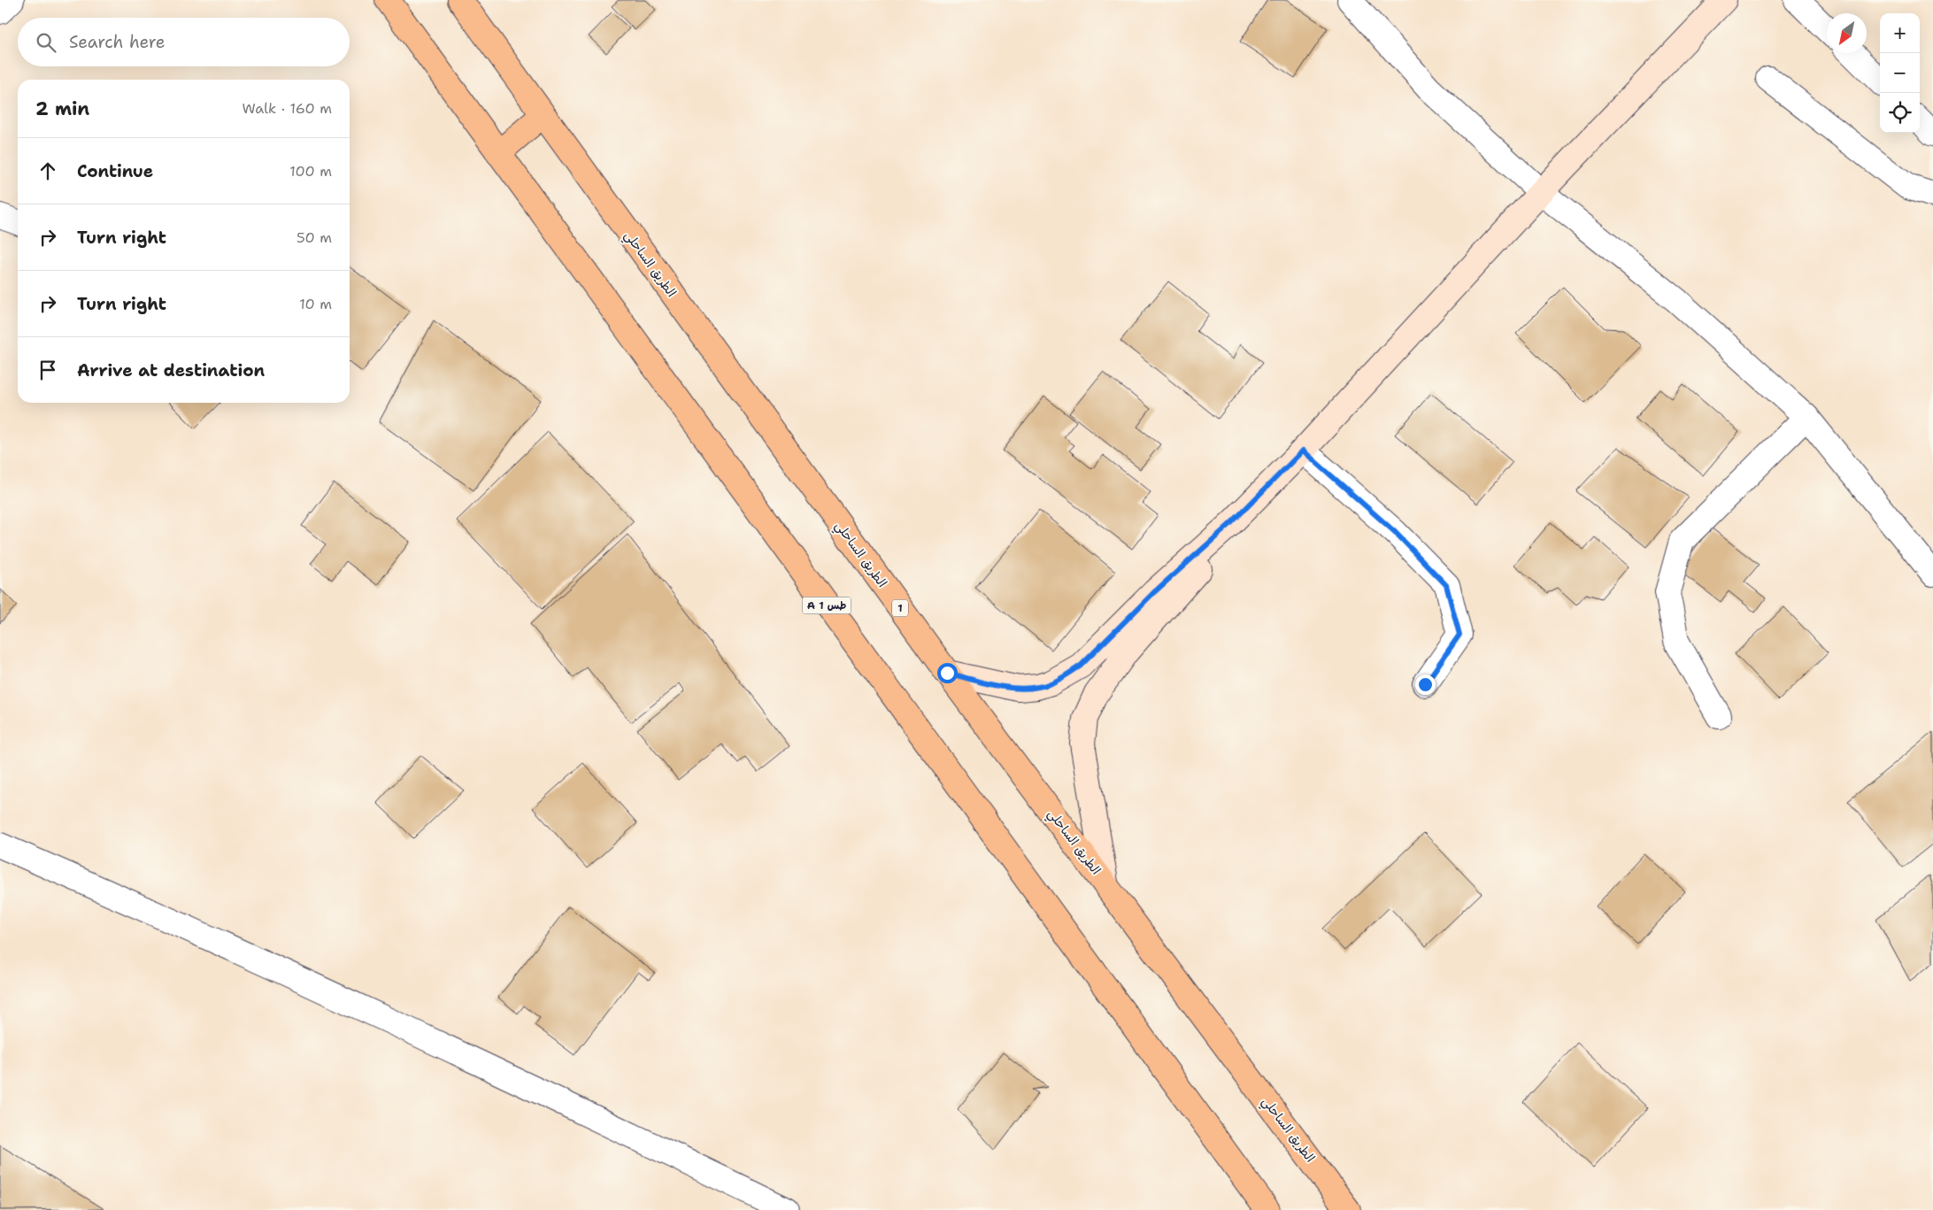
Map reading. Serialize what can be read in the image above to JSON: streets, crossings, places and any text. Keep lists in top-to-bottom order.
{
  "streets": {
    "highway": ["الطريق الساحلي", "A 1 طس", "1"]
  },
  "north": "bottom left",
  "page": {
    "map_buttons": ["+", "−"],
    "search": "Search here",
    "heading": ["2 min", "Walk · 160 m"],
    "list": [
      ["Continue", "100 m"],
      ["Turn right", "50 m"],
      ["Turn right", "10 m"],
      "Arrive at destination"
    ]
  }
}
